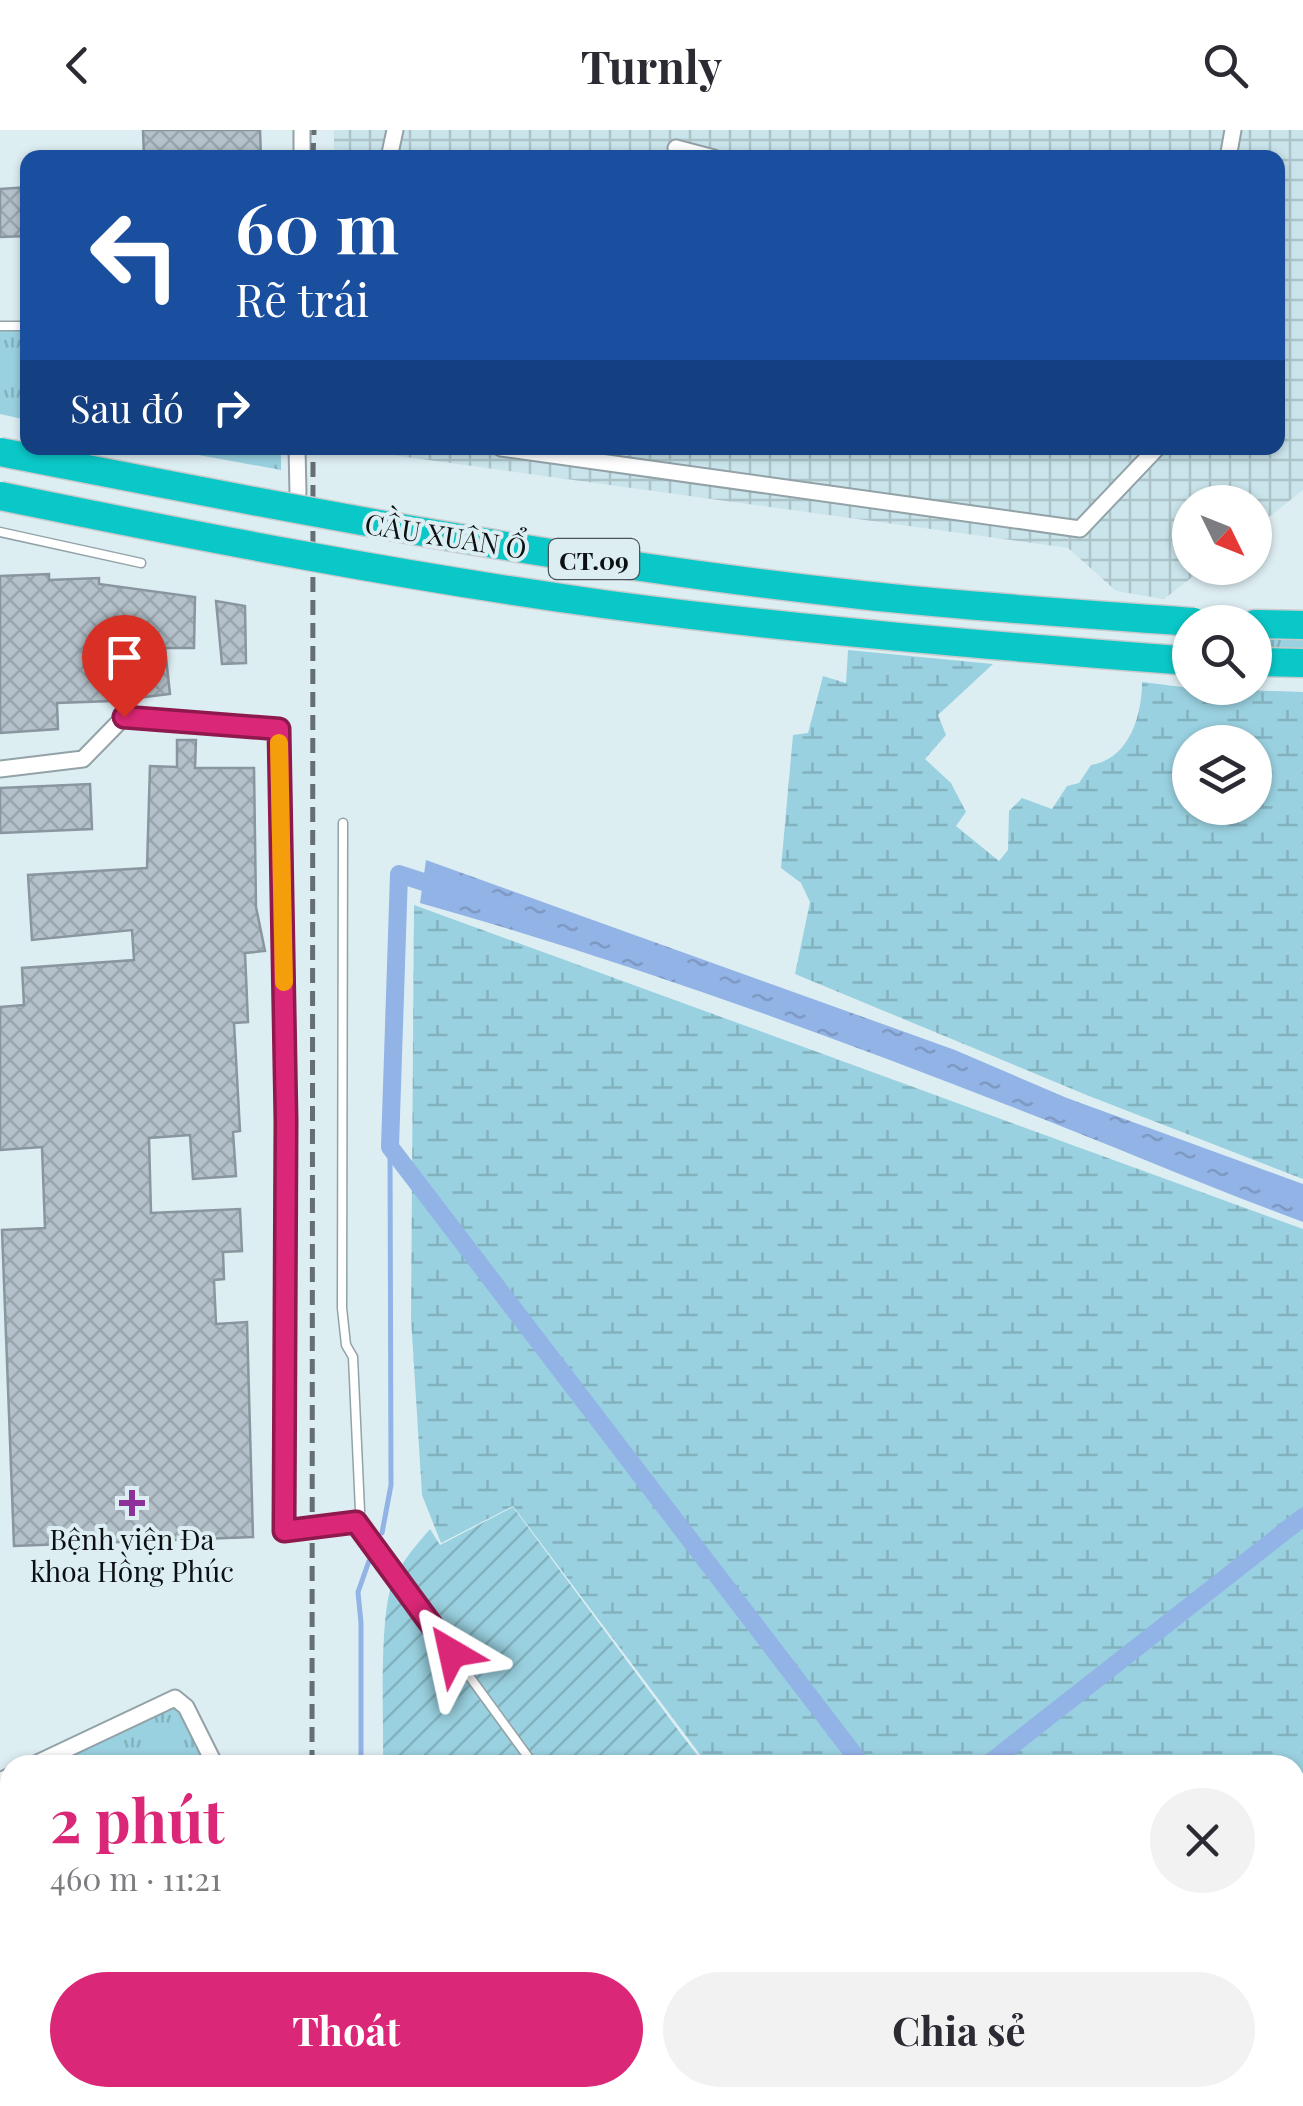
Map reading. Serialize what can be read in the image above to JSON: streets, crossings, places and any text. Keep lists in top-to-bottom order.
{
  "streets": {
    "highway": ["CẦU XUÂN Ổ", "CT.09"]
  },
  "places": {
    "health": ["Bệnh viện Đa khoa Hồng Phúc"]
  },
  "north": "bottom right",
  "page": {
    "header": "Turnly",
    "turn": ["60 m", "Rẽ trái"],
    "then": "Sau đó",
    "heading": ["2 phút", "460 m · 11:21"],
    "buttons": ["Thoát", "Chia sẻ"]
  }
}
